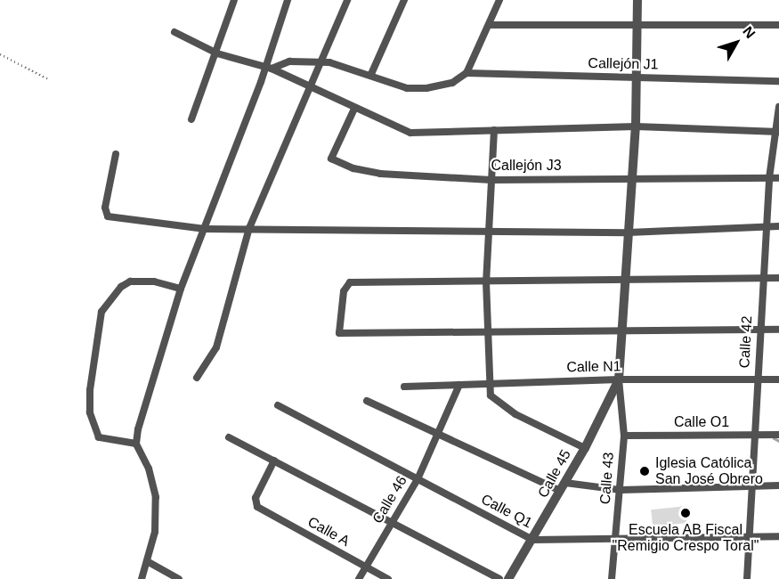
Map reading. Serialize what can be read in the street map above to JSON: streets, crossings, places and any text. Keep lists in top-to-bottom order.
{
  "streets": {
    "street": [
      "Callejón J1",
      "Callejón J3",
      "Calle 42",
      "Calle N1",
      "Calle O1",
      "Calle 45",
      "Calle 43",
      "Calle 46",
      "Calle Q1",
      "Calle A"
    ]
  },
  "crossings": [
    ["Callejón J3", "Calle 42"],
    ["Calle 42", "Calle N1"],
    ["Calle 42", "Calle O1"],
    ["Calle 42", "Calle Q1"],
    ["Calle N1", "Calle 45"],
    ["Calle N1", "Calle 43"],
    ["Calle O1", "Calle 43"],
    ["Calle 45", "Calle 43"],
    ["Calle 45", "Calle Q1"],
    ["Calle 43", "Calle Q1"],
    ["Calle 46", "Calle Q1"],
    ["Calle 46", "Calle A"]
  ],
  "places": ["Iglesia Católica San José Obrero", "Escuela AB Fiscal \"Remigio Crespo Toral\""],
  "north": "top right"
}
